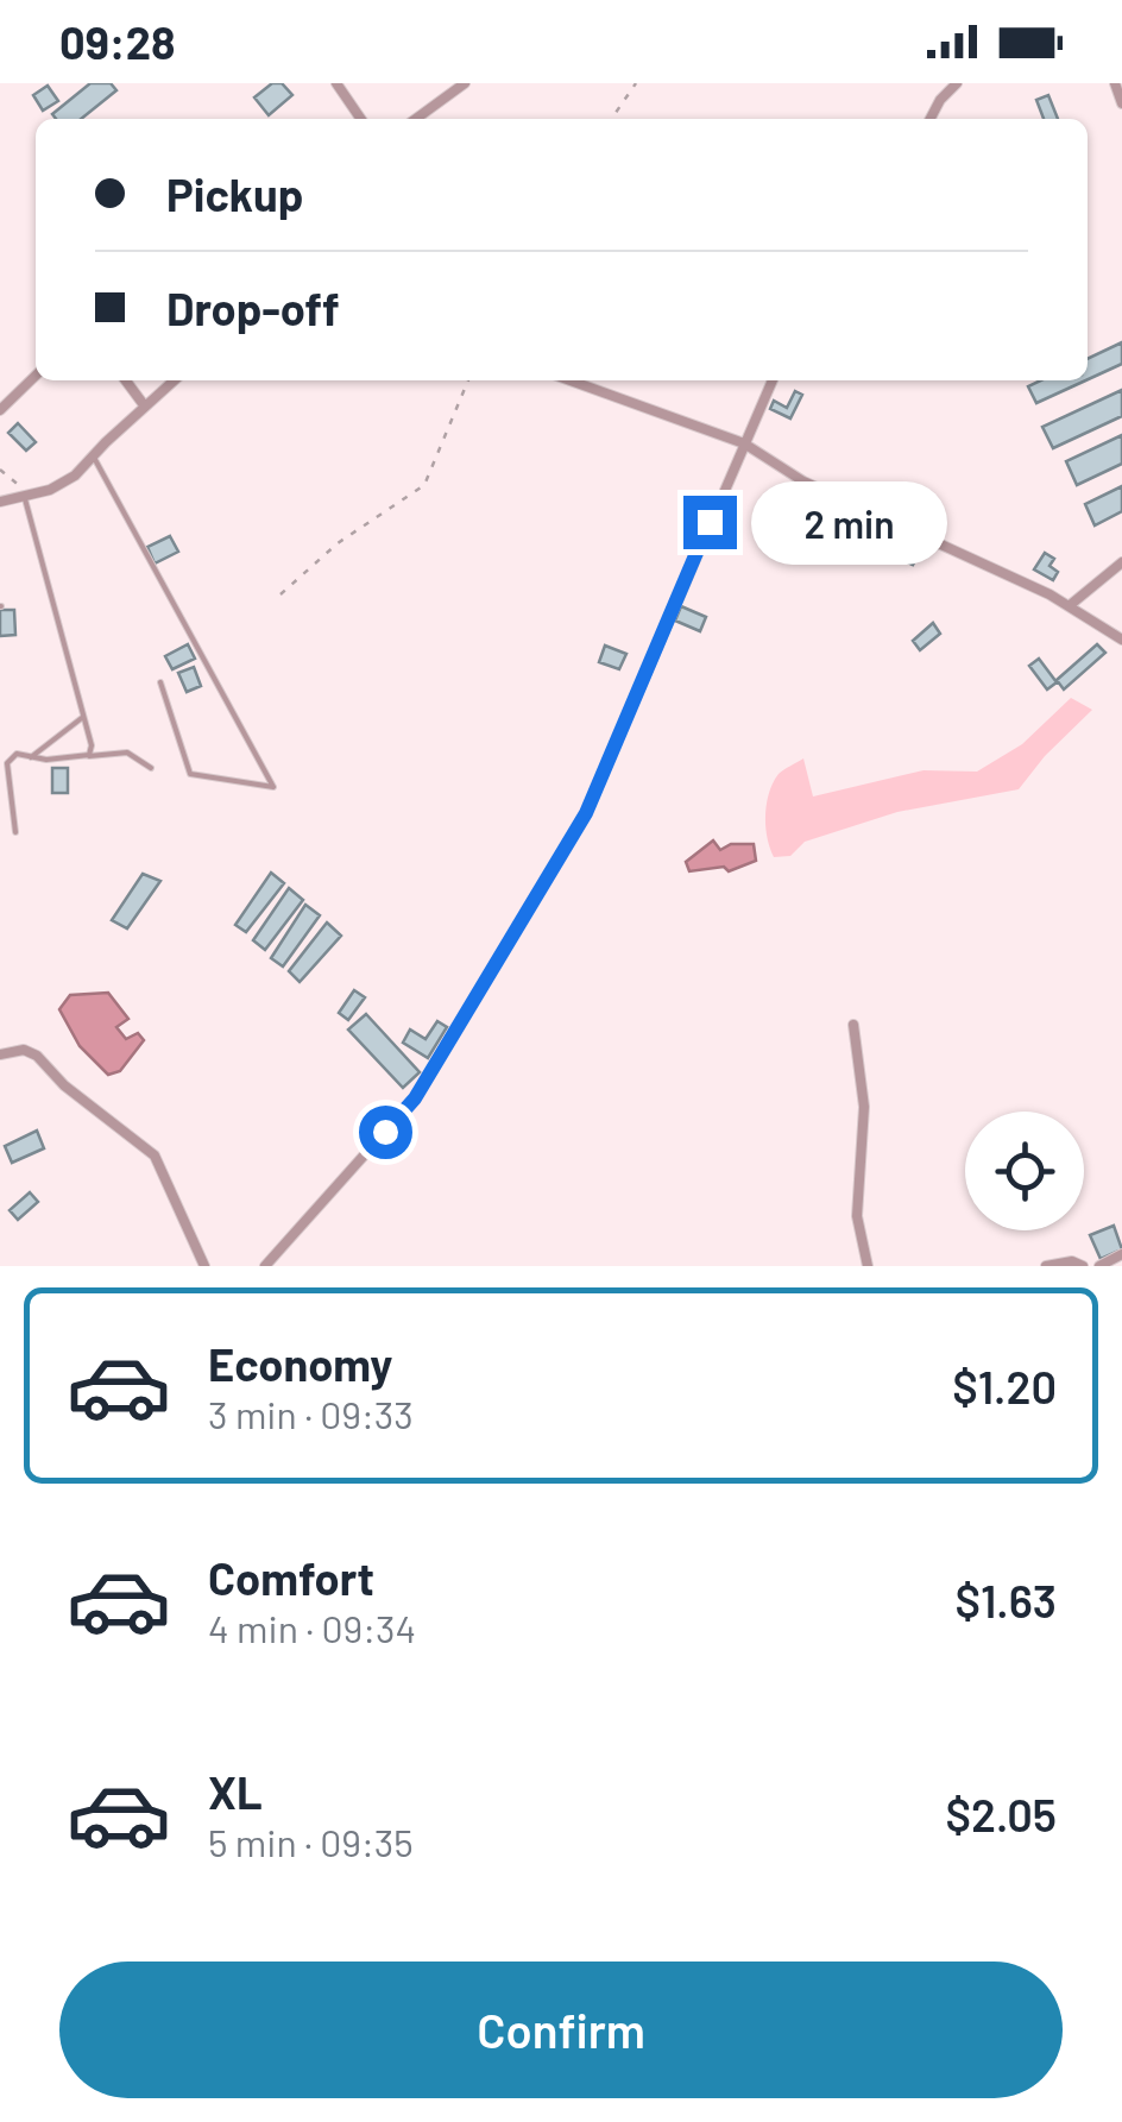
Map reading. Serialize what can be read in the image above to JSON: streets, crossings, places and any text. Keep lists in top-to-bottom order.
{
  "page": {
    "status": "09:28",
    "banner": ["Pickup", "Drop-off"],
    "bubble": "2 min",
    "list": [
      {
        "name": "Economy",
        "note": "3 min · 09:33",
        "value": "$1.20"
      },
      {
        "name": "Comfort",
        "note": "4 min · 09:34",
        "value": "$1.63"
      },
      {
        "name": "XL",
        "note": "5 min · 09:35",
        "value": "$2.05"
      }
    ],
    "buttons": "Confirm"
  }
}
